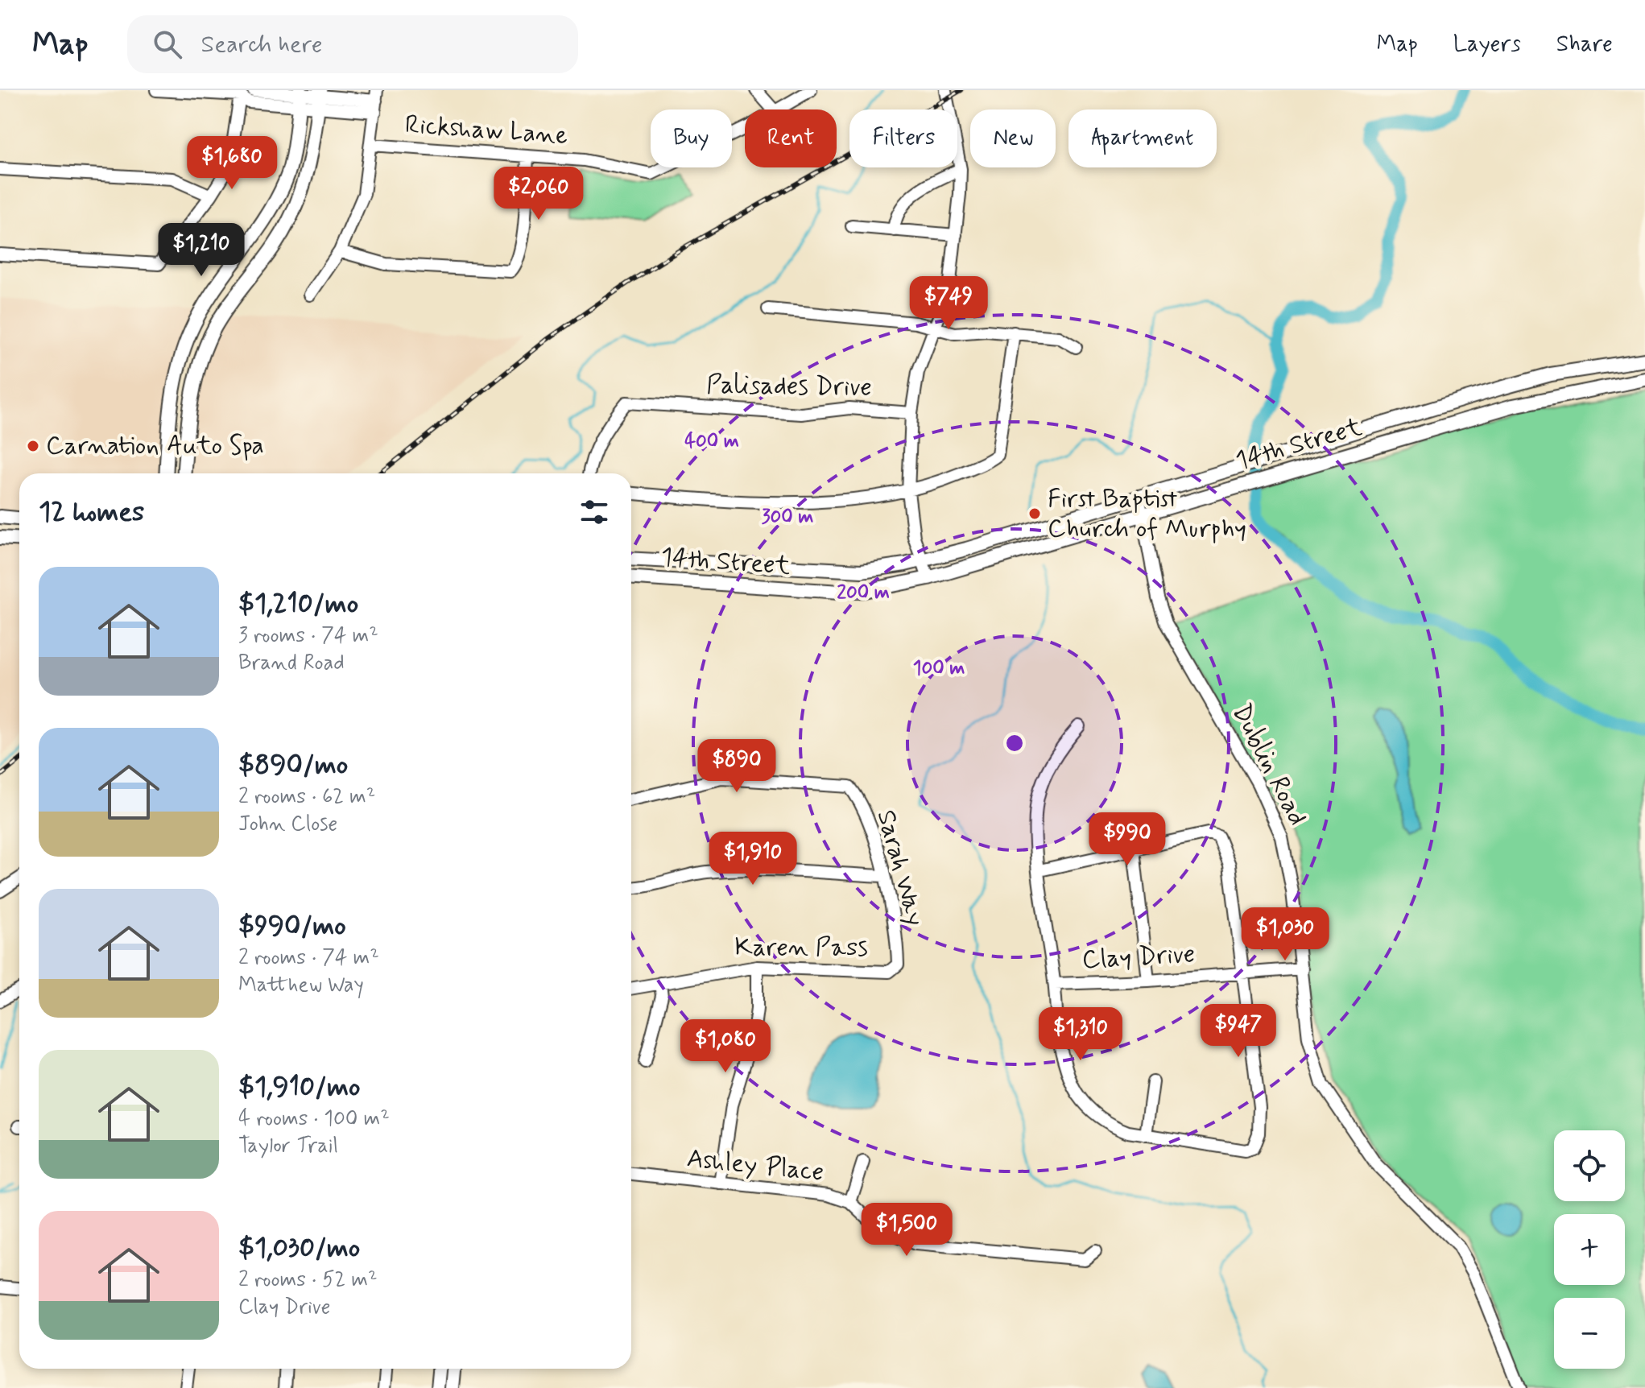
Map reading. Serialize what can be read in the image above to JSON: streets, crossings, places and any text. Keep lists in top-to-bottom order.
{
  "streets": {
    "main road": ["14th Street"],
    "street": [
      "Rickshaw Lane",
      "Palisades Drive",
      "Dublin Road",
      "Sarah Way",
      "Karen Pass",
      "Clay Drive",
      "Ashley Place"
    ]
  },
  "crossings": [
    ["14th Street", "Dublin Road"],
    ["Dublin Road", "Clay Drive"],
    ["Sarah Way", "Karen Pass"]
  ],
  "places": ["Carnation Auto Spa", "First Baptist Church of Murphy"],
  "page": {
    "header": "Map",
    "search": "Search here",
    "nav": ["Map", "Layers", "Share"],
    "chip": [
      "Buy",
      "Rent",
      "Filters",
      "New",
      "Apartment"
    ],
    "price": [
      "$1,680",
      "$2,060",
      "$1,210",
      "$749",
      "$890",
      "$990",
      "$1,910",
      "$1,030",
      "$947",
      "$1,310",
      "$1,080",
      "$1,500"
    ],
    "heading": "12 homes",
    "list": [
      {
        "name": "$1,210/mo",
        "note": "3 rooms · 74 m² · Brand Road"
      },
      {
        "name": "$890/mo",
        "note": "2 rooms · 62 m² · John Close"
      },
      {
        "name": "$990/mo",
        "note": "2 rooms · 74 m² · Matthew Way"
      },
      {
        "name": "$1,910/mo",
        "note": "4 rooms · 100 m² · Taylor Trail"
      },
      {
        "name": "$1,030/mo",
        "note": "2 rooms · 52 m² · Clay Drive"
      }
    ],
    "map_buttons": ["+", "−"]
  },
  "rings": [
    "400 m",
    "300 m",
    "200 m",
    "100 m"
  ]
}
